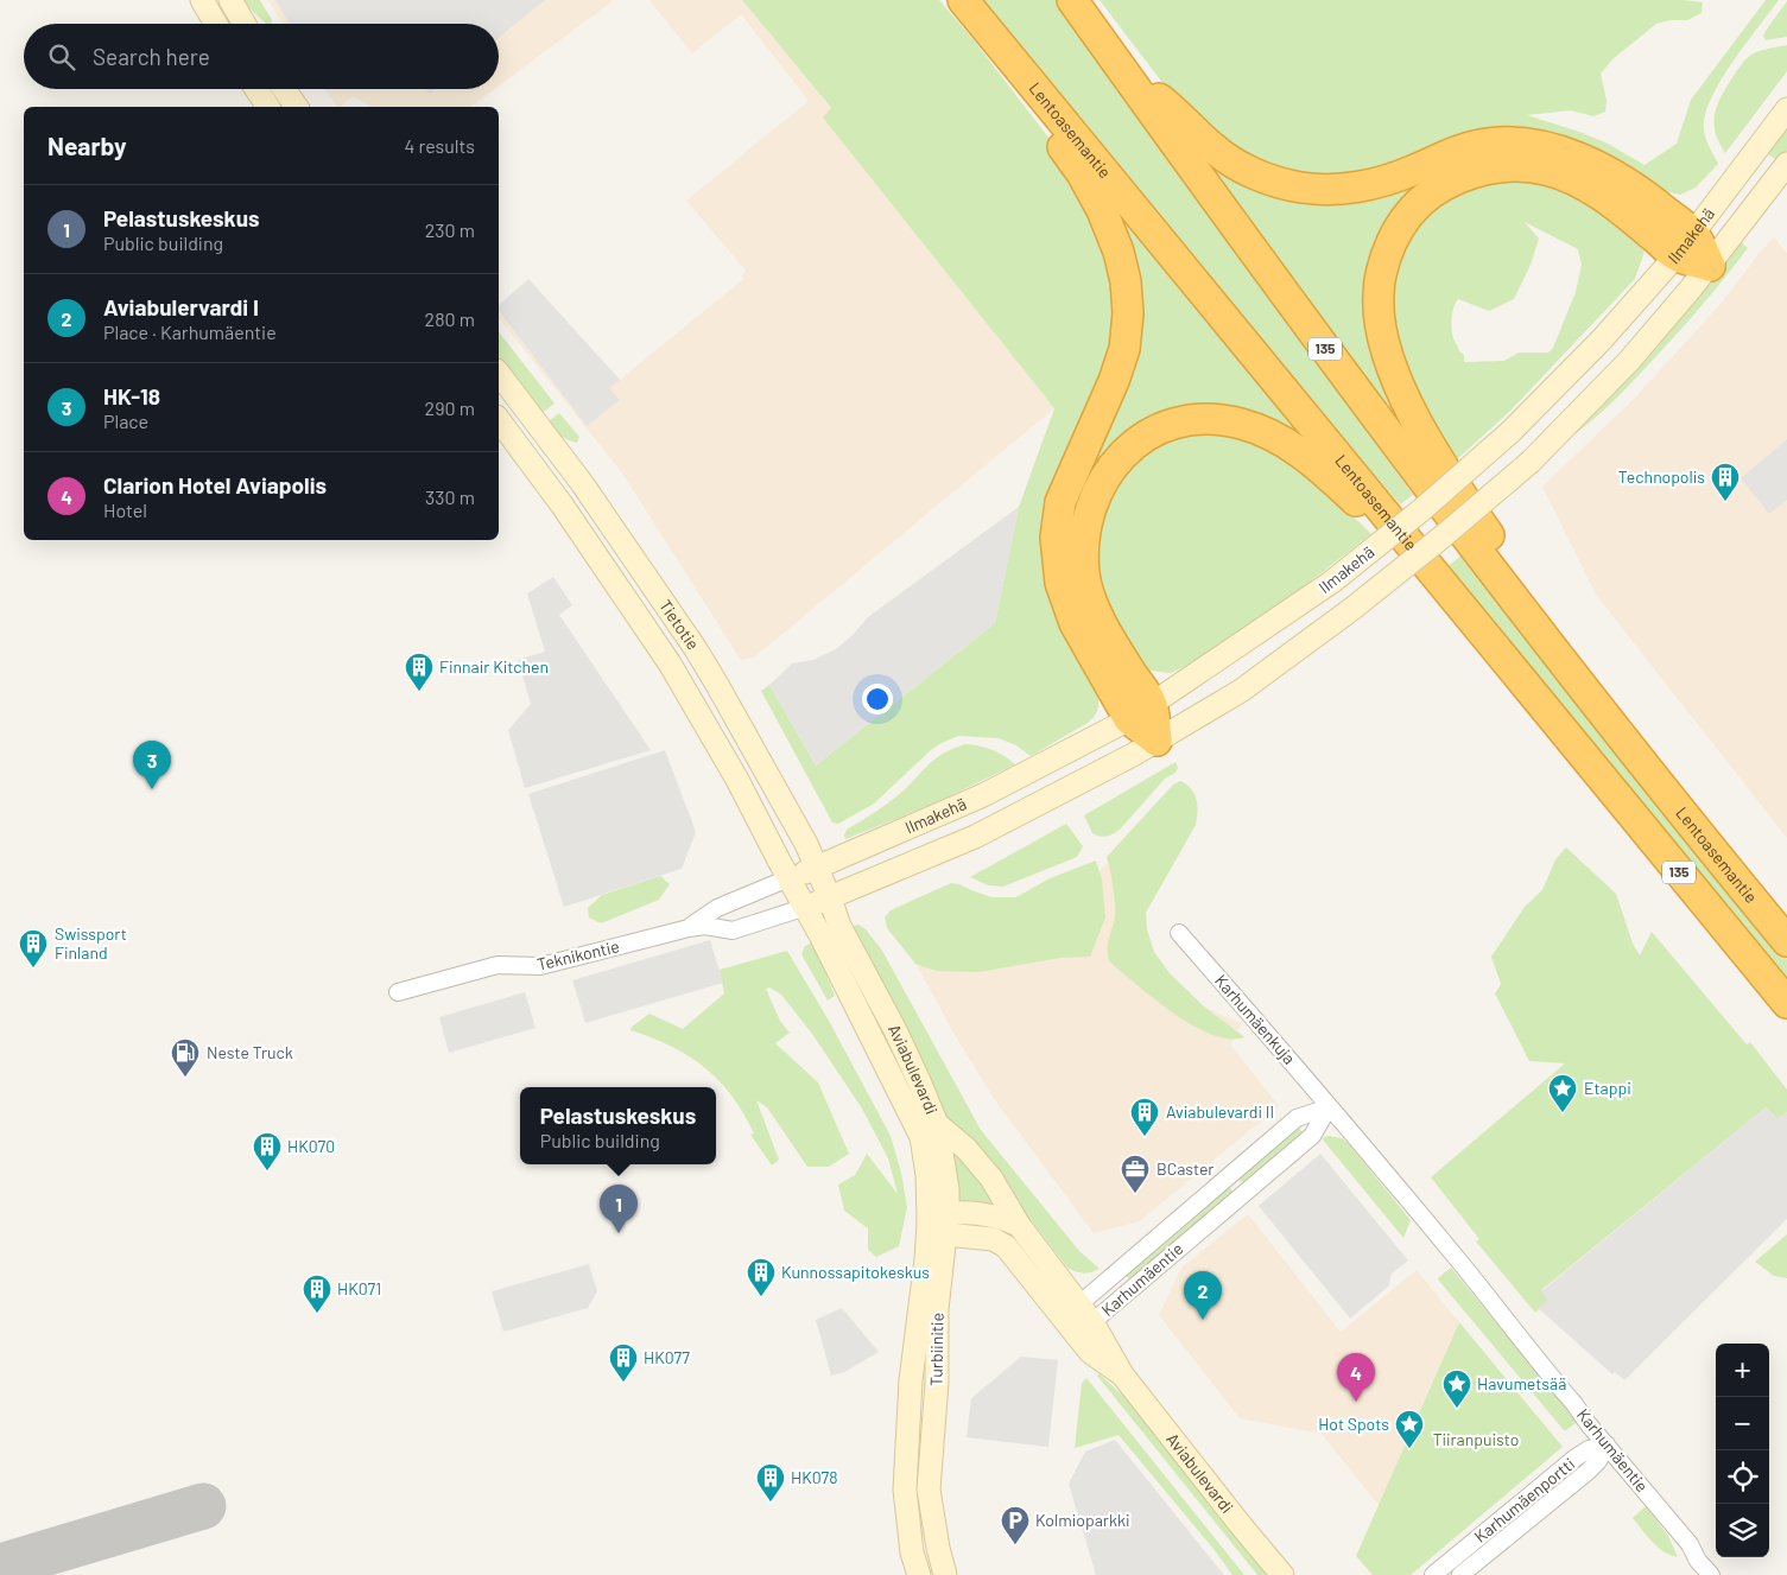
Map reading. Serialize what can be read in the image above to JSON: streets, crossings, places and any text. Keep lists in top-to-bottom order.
{
  "streets": {
    "highway": ["Lentoasemantie", "135"],
    "main road": [
      "Ilmakehä",
      "Tietotie",
      "Aviabulevardi",
      "Turbiinitie"
    ],
    "street": [
      "Teknikontie",
      "Karhumäenkuja",
      "Karhumäentie",
      "Karhumäenportti"
    ]
  },
  "crossings": [
    ["Ilmakehä", "Tietotie"],
    ["Ilmakehä", "Teknikontie"],
    ["Ilmakehä", "Aviabulevardi"],
    ["Tietotie", "Teknikontie"],
    ["Tietotie", "Aviabulevardi"],
    ["Teknikontie", "Aviabulevardi"],
    ["Karhumäenkuja", "Karhumäentie"],
    ["Aviabulevardi", "Karhumäentie"],
    ["Aviabulevardi", "Turbiinitie"],
    ["Karhumäentie", "Karhumäenportti"]
  ],
  "parks": ["Tiiranpuisto"],
  "places": {
    "building": [
      "Technopolis",
      "Finnair Kitchen",
      "Swissport Finland",
      "Aviabulevardi II",
      "HK070",
      "Kunnossapitokeskus",
      "HK071",
      "HK077",
      "HK078"
    ],
    "fuel station": ["Neste Truck"],
    "place": ["Etappi", "Havumetsää", "Hot Spots"],
    "office": ["BCaster"],
    "parking": ["Kolmioparkki"]
  },
  "page": {
    "search": "Search here",
    "heading": ["Nearby", "4 results"],
    "list": [
      {
        "mark": "1",
        "name": "Pelastuskeskus",
        "note": "Public building",
        "value": "230 m"
      },
      {
        "mark": "2",
        "name": "Aviabulervardi I",
        "note": "Place · Karhumäentie",
        "value": "280 m"
      },
      {
        "mark": "3",
        "name": "HK-18",
        "note": "Place",
        "value": "290 m"
      },
      {
        "mark": "4",
        "name": "Clarion Hotel Aviapolis",
        "note": "Hotel",
        "value": "330 m"
      }
    ],
    "pins": [
      "3",
      "1",
      "2",
      "4"
    ],
    "popup": ["Pelastuskeskus", "Public building"],
    "map_buttons": ["+", "−"]
  }
}
